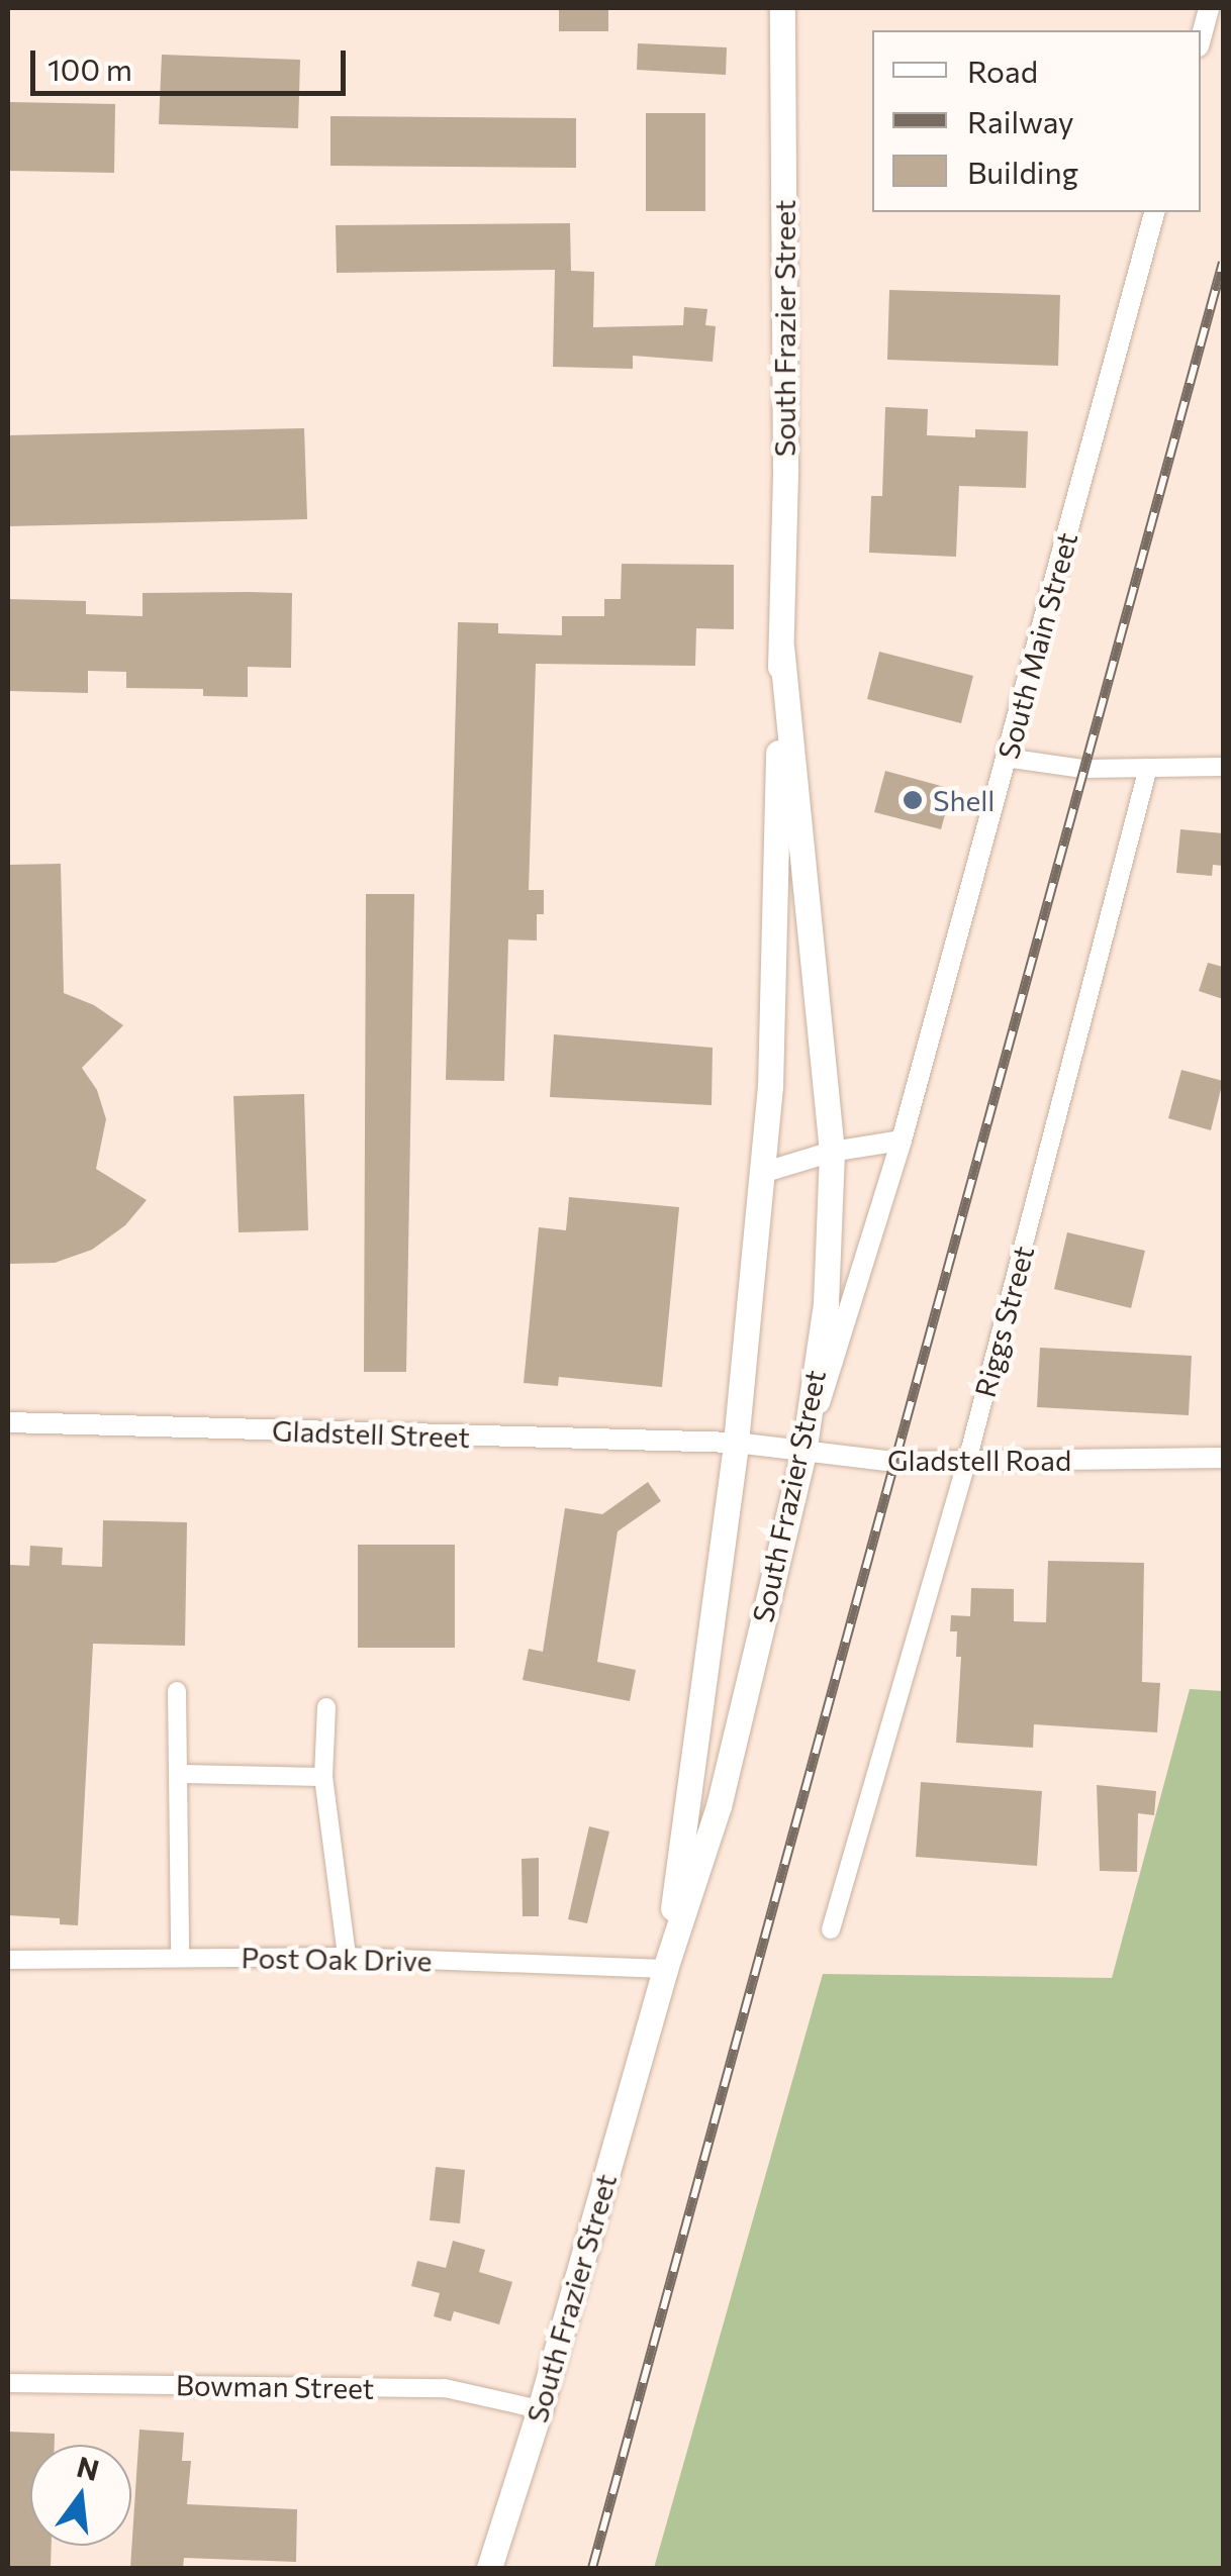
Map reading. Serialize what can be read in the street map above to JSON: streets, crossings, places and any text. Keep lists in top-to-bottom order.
{
  "streets": {
    "main road": ["South Frazier Street"],
    "street": [
      "South Main Street",
      "Riggs Street",
      "Gladstell Street",
      "Gladstell Road",
      "Post Oak Drive",
      "Bowman Street"
    ]
  },
  "crossings": [
    ["South Frazier Street", "South Main Street"],
    ["South Frazier Street", "Gladstell Street"],
    ["South Frazier Street", "Gladstell Road"],
    ["South Frazier Street", "Post Oak Drive"],
    ["South Frazier Street", "Bowman Street"],
    ["South Main Street", "Gladstell Road"],
    ["Riggs Street", "Gladstell Road"],
    ["Gladstell Street", "Gladstell Road"]
  ],
  "places": ["Shell"],
  "legend": ["Road", "Railway", "Building"],
  "scale_bar": "100 m",
  "north": "top"
}
